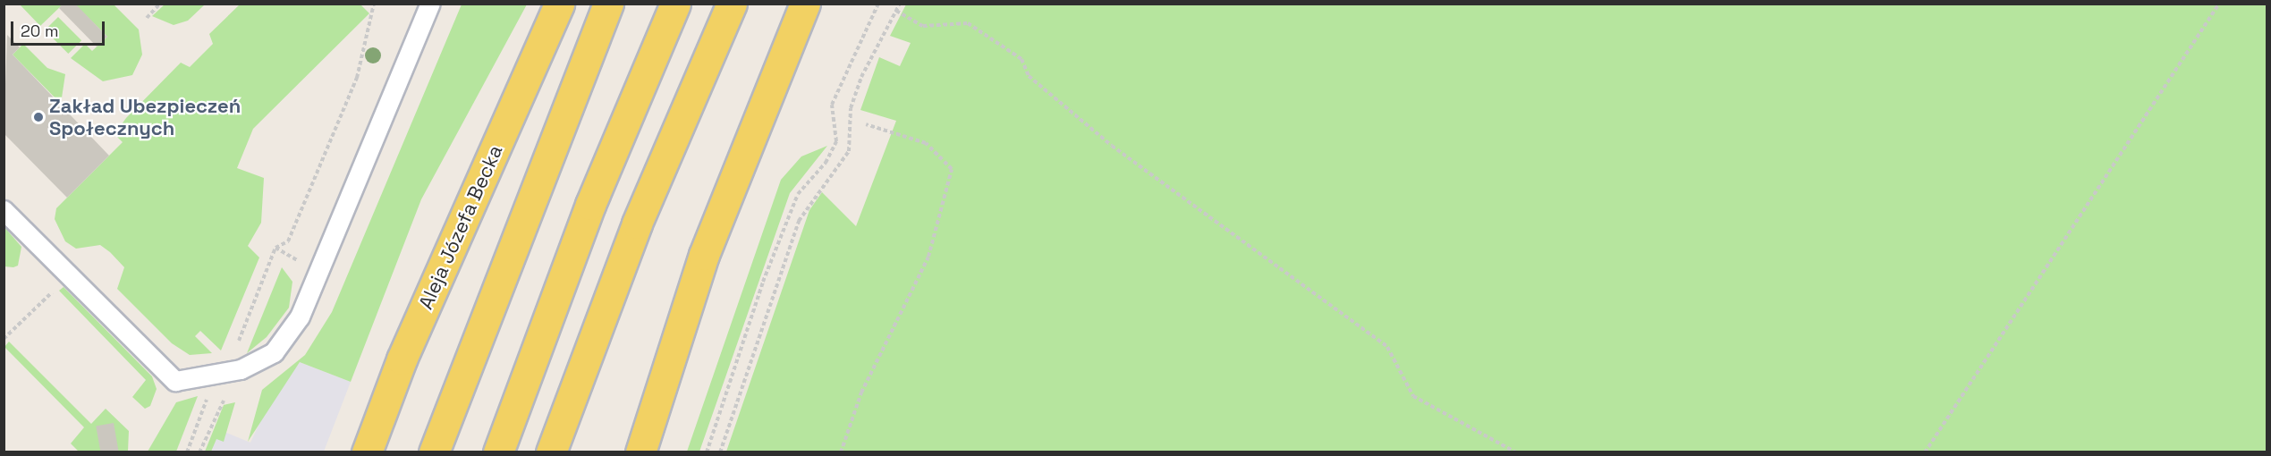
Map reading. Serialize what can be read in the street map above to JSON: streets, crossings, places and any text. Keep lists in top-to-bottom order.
{
  "streets": {
    "main road": ["Aleja Józefa Becka"]
  },
  "places": ["Zakład Ubezpieczeń Społecznych"],
  "scale_bar": "20 m"
}
